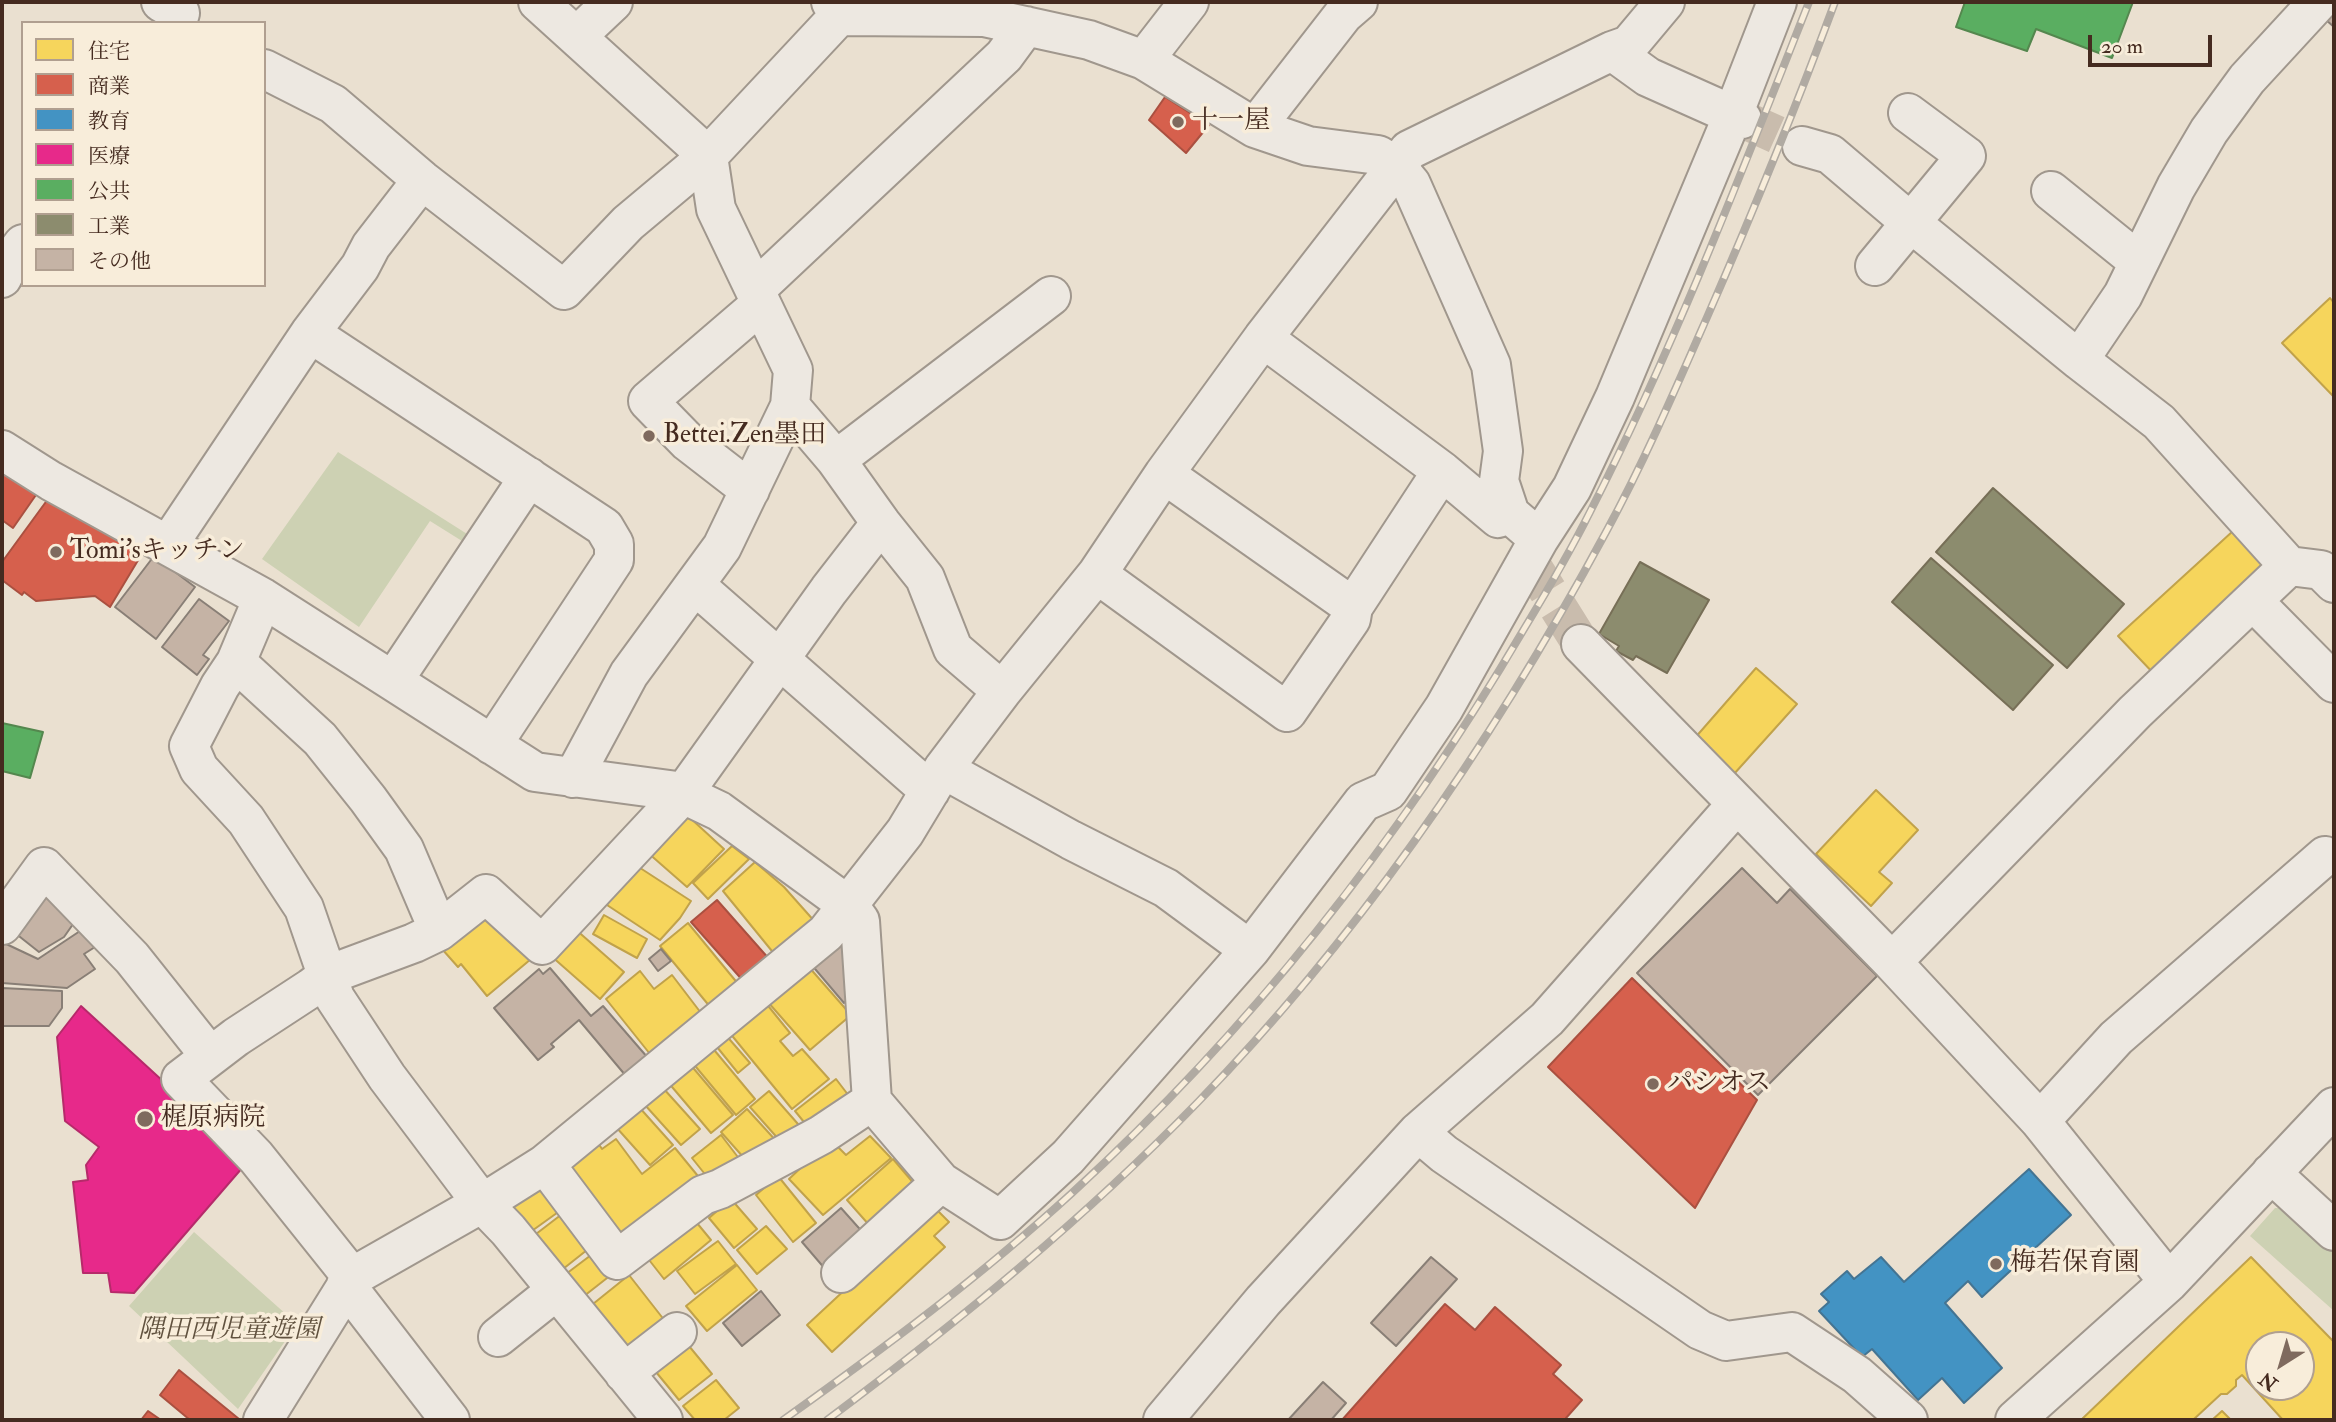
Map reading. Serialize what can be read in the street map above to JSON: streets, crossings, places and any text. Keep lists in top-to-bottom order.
{
  "parks": ["隅田西児童遊園"],
  "places": [
    "十一屋",
    "Bettei.Zen墨田",
    "Tomi'sキッチン",
    "パシオス",
    "梶原病院",
    "梅若保育園"
  ],
  "legend": [
    "住宅",
    "商業",
    "教育",
    "医療",
    "公共",
    "工業",
    "その他"
  ],
  "scale_bar": "20 m",
  "north": "bottom left"
}
